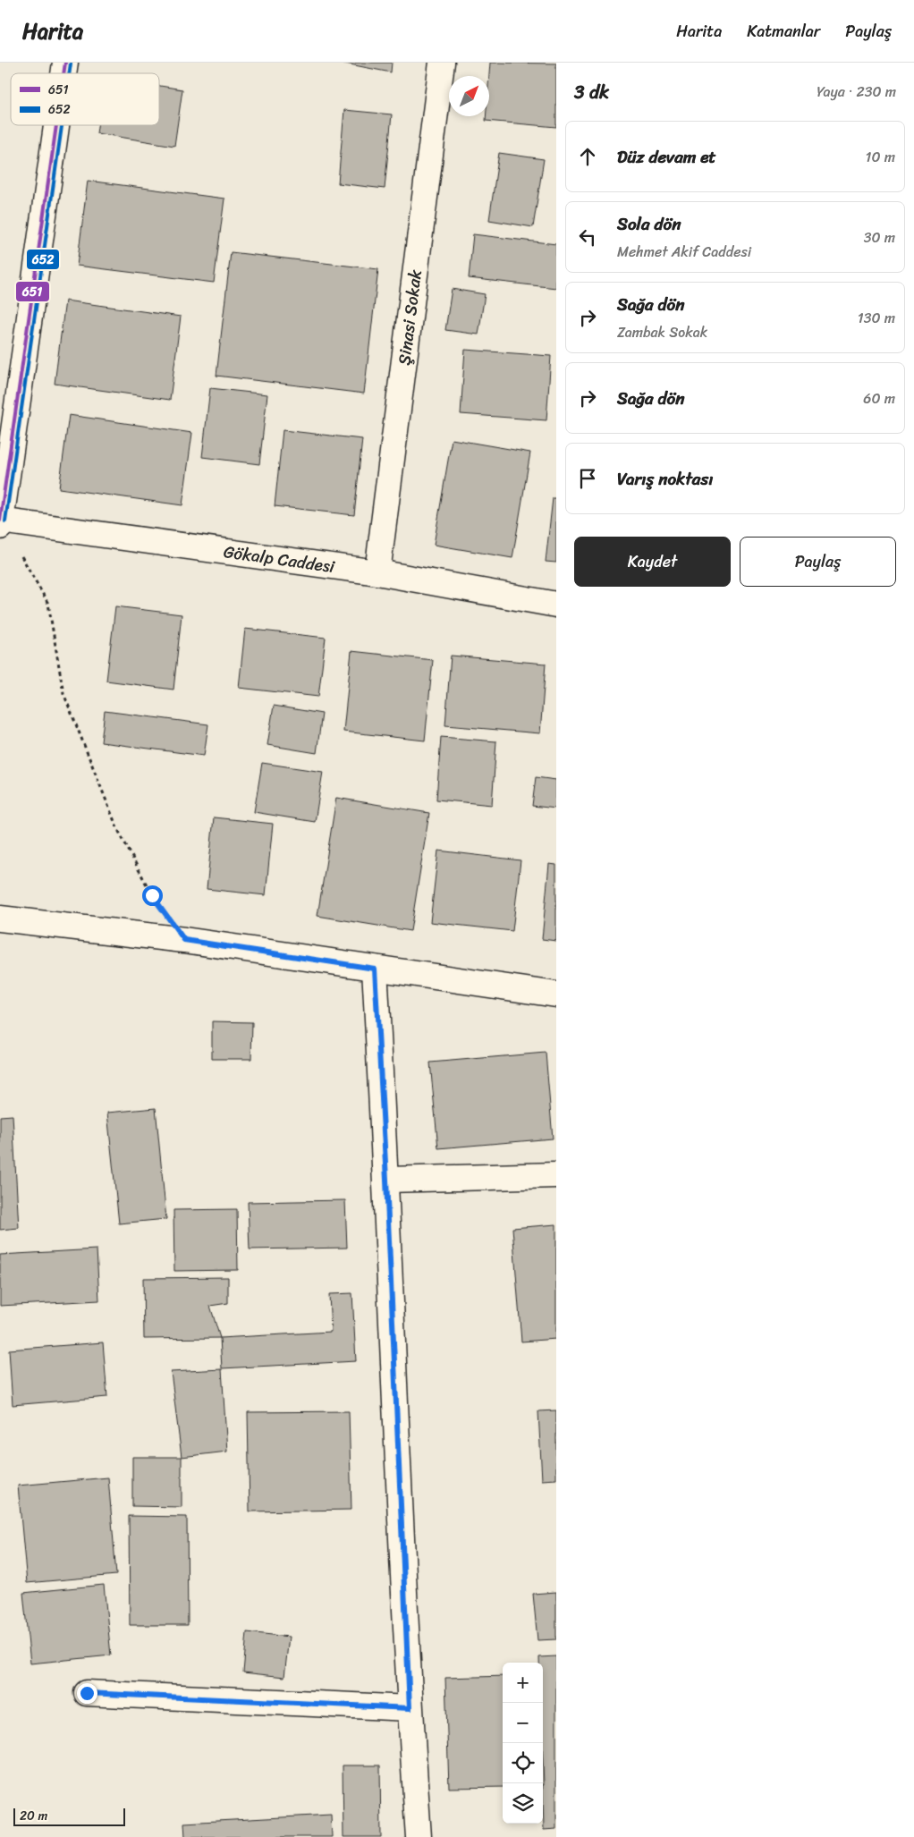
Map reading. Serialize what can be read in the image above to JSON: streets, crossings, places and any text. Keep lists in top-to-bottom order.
{
  "streets": {
    "street": ["Şinasi Sokak", "Gökalp Caddesi"]
  },
  "crossings": [
    ["Şinasi Sokak", "Gökalp Caddesi"]
  ],
  "lines": ["transit line 651", "transit line 652"],
  "legend": ["651", "652"],
  "scale_bar": "20 m",
  "north": "top right",
  "page": {
    "header": "Harita",
    "nav": ["Harita", "Katmanlar", "Paylaş"],
    "heading": ["3 dk", "Yaya · 230 m"],
    "list": [
      ["Düz devam et", "10 m"],
      ["Sola dön", "Mehmet Akif Caddesi", "30 m"],
      ["Sağa dön", "Zambak Sokak", "130 m"],
      ["Sağa dön", "60 m"],
      "Varış noktası"
    ],
    "buttons": ["Kaydet", "Paylaş"],
    "map_buttons": ["+", "−"],
    "scale": "20 m"
  }
}
